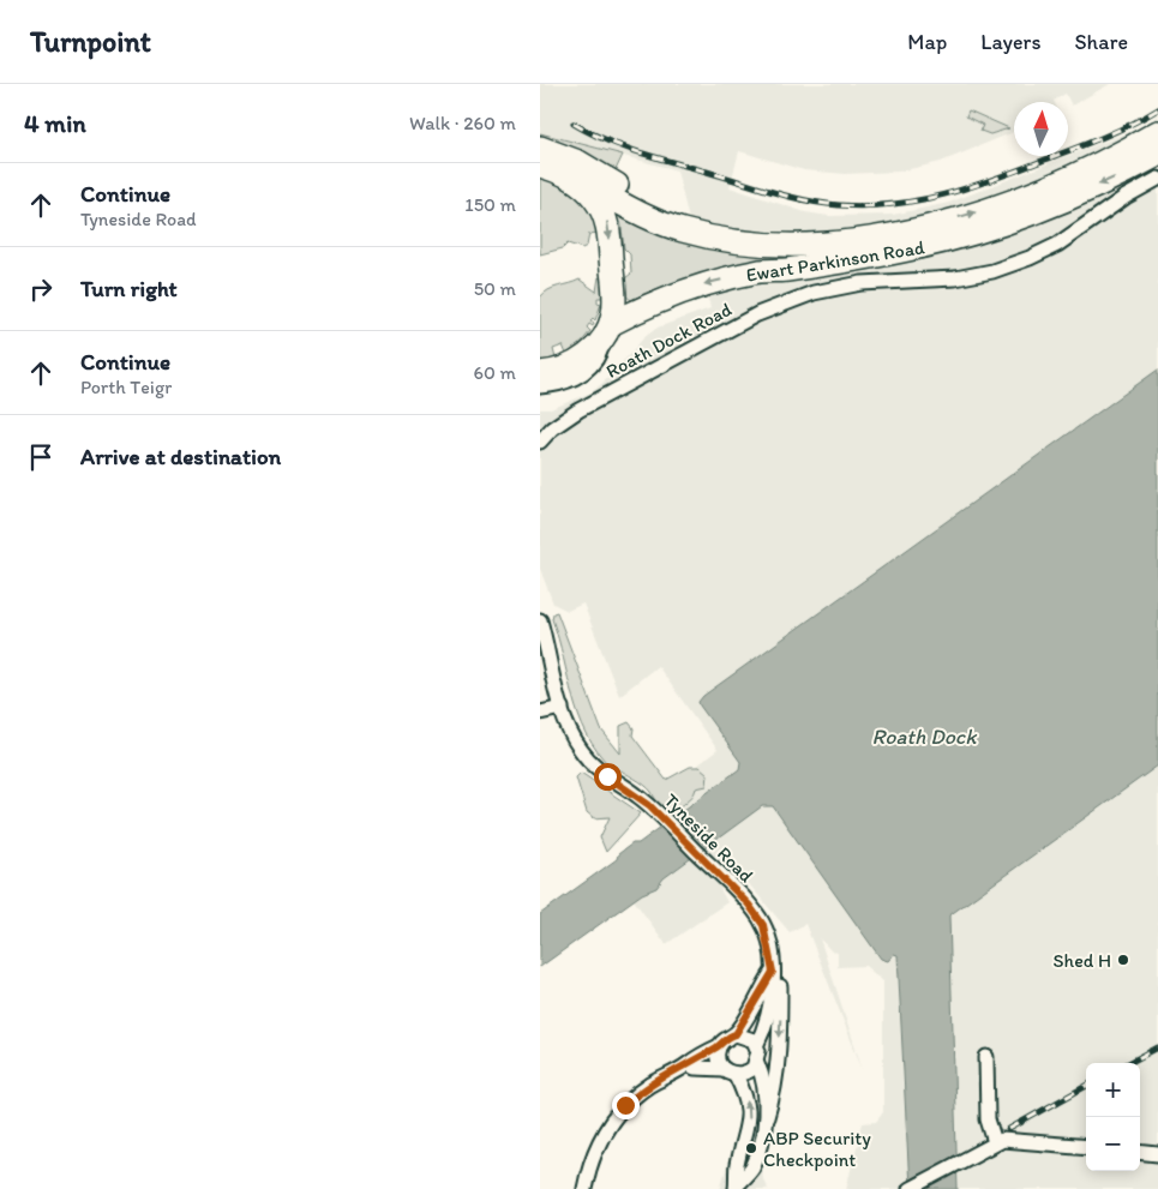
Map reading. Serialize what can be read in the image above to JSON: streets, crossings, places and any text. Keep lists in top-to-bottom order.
{
  "streets": {
    "main road": ["Ewart Parkinson Road"],
    "street": ["Roath Dock Road", "Tyneside Road"]
  },
  "water": ["Roath Dock"],
  "places": ["Shed H", "ABP Security Checkpoint"],
  "north": "top",
  "page": {
    "header": "Turnpoint",
    "nav": ["Map", "Layers", "Share"],
    "heading": ["4 min", "Walk · 260 m"],
    "list": [
      ["Continue", "Tyneside Road", "150 m"],
      ["Turn right", "50 m"],
      ["Continue", "Porth Teigr", "60 m"],
      "Arrive at destination"
    ],
    "map_buttons": ["+", "−"]
  }
}
